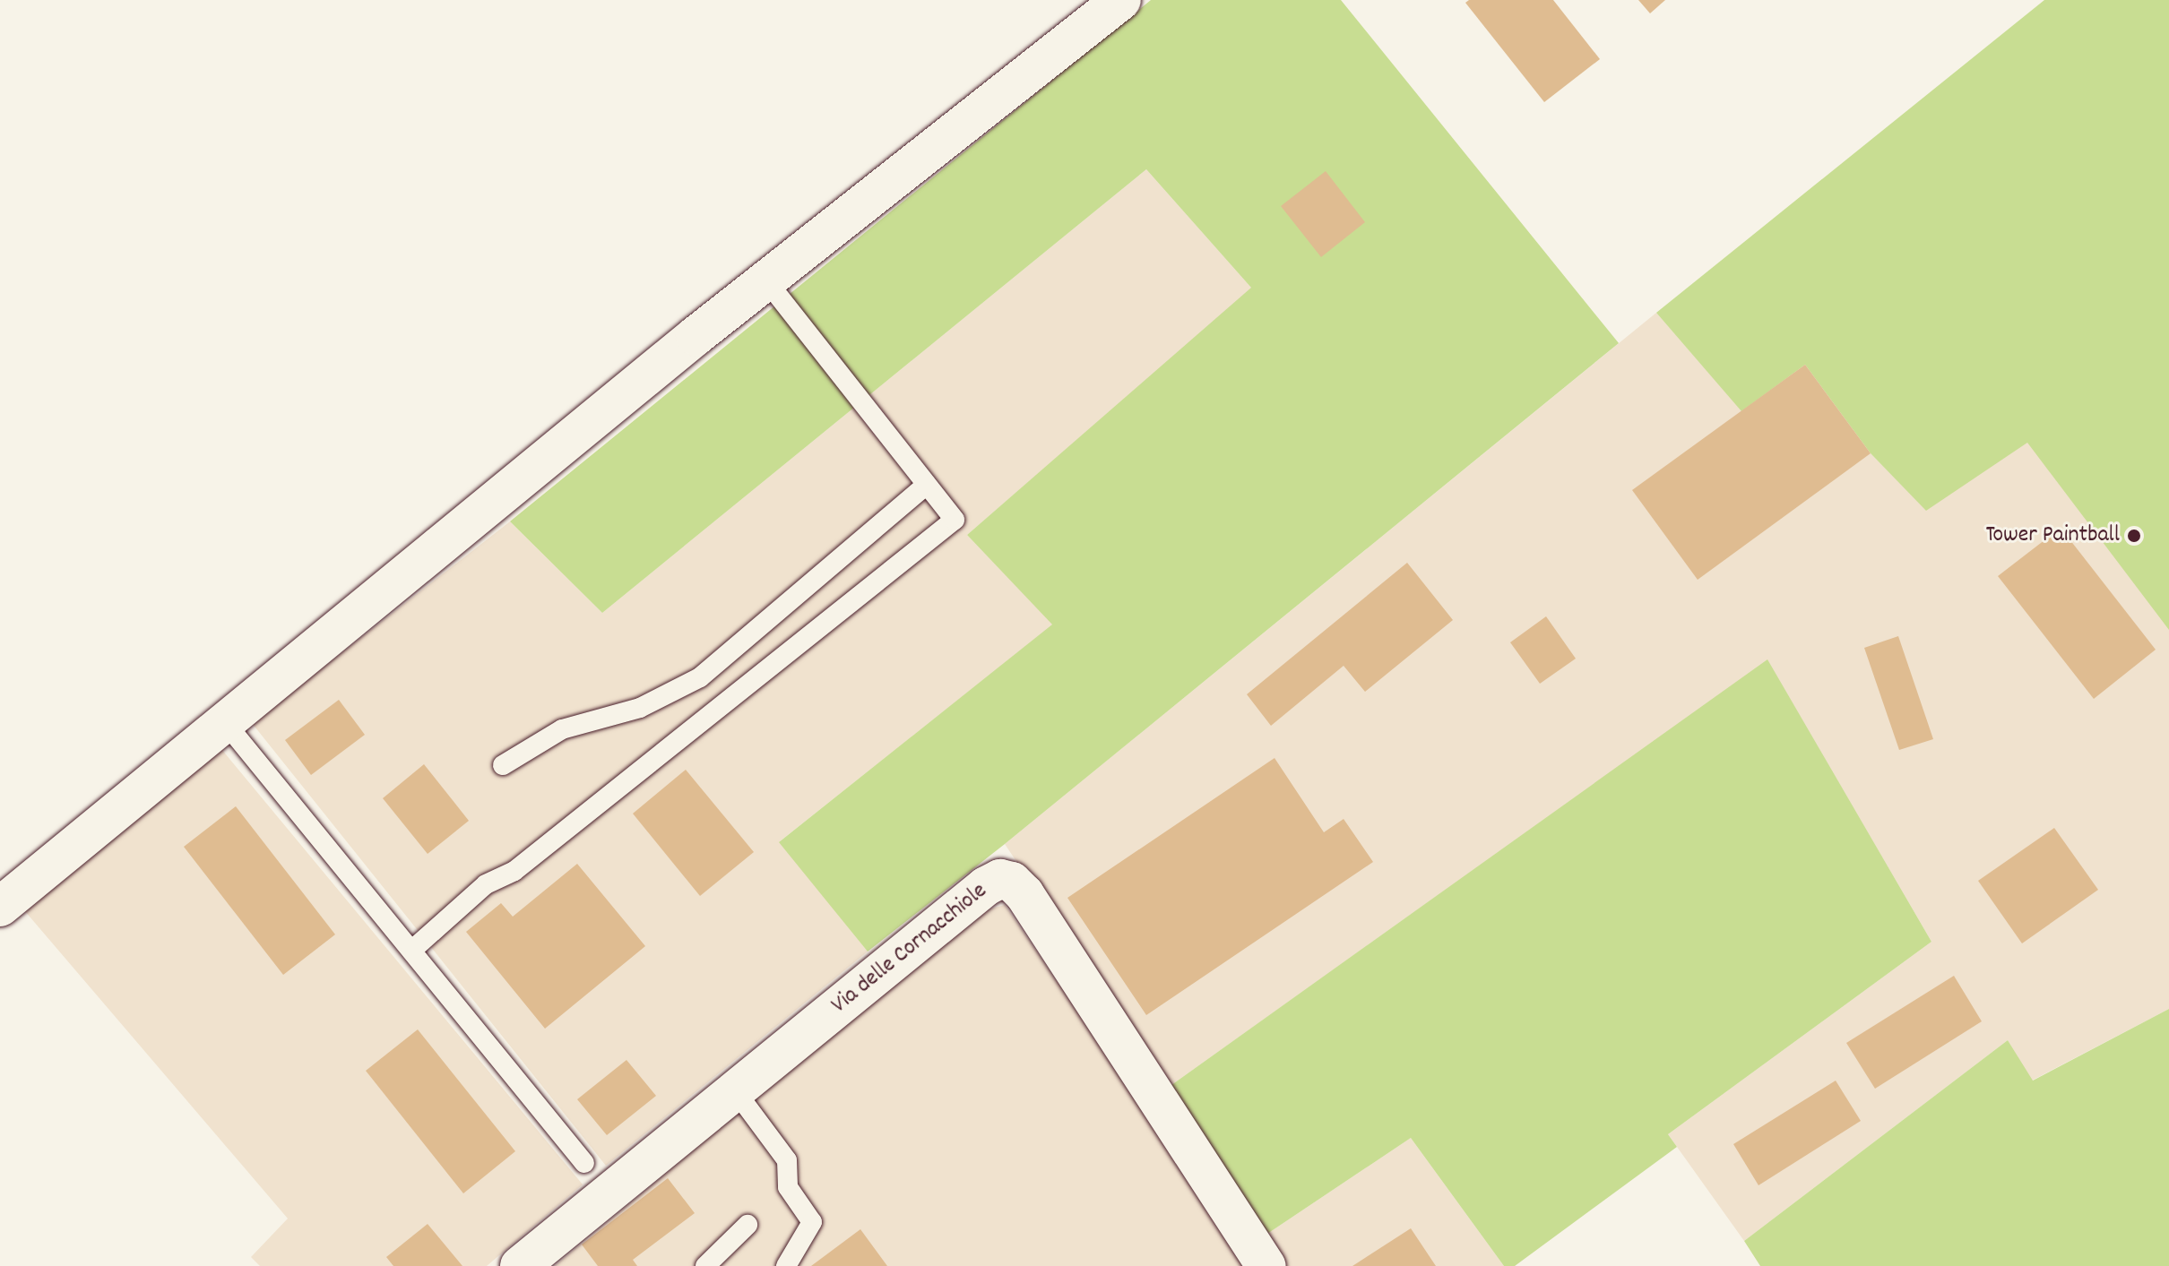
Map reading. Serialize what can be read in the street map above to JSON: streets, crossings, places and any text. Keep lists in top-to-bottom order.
{
  "streets": {
    "street": ["Via delle Cornacchiole"]
  },
  "places": ["Tower Paintball"]
}
